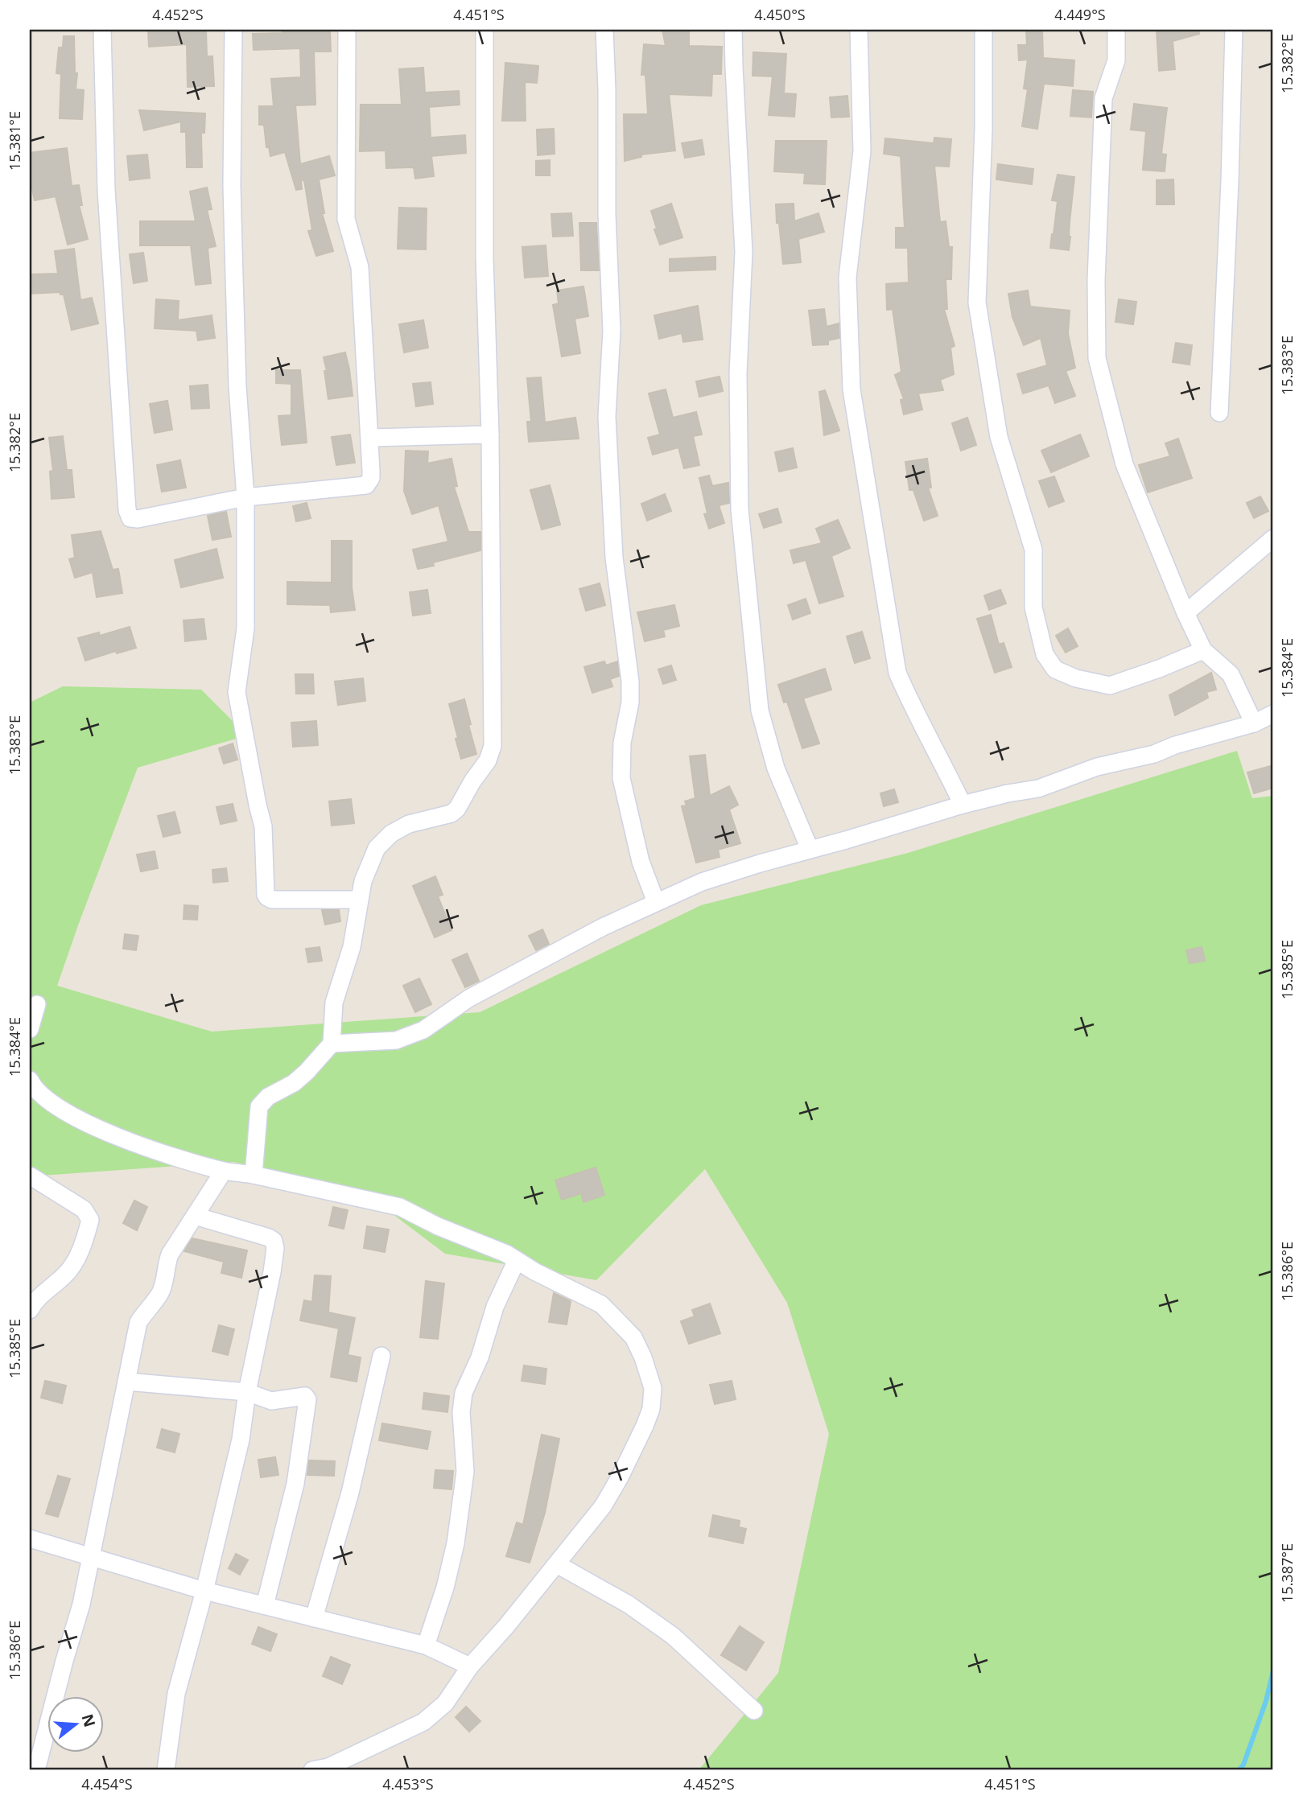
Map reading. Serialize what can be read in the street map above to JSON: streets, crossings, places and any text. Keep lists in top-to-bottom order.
{
  "north": "right",
  "coordinates": [
    "4.452°S",
    "4.451°S",
    "4.450°S",
    "4.449°S",
    "15.382°E",
    "15.381°E",
    "15.383°E",
    "15.384°E",
    "15.385°E",
    "15.386°E",
    "15.387°E",
    "4.454°S",
    "4.453°S"
  ]
}
